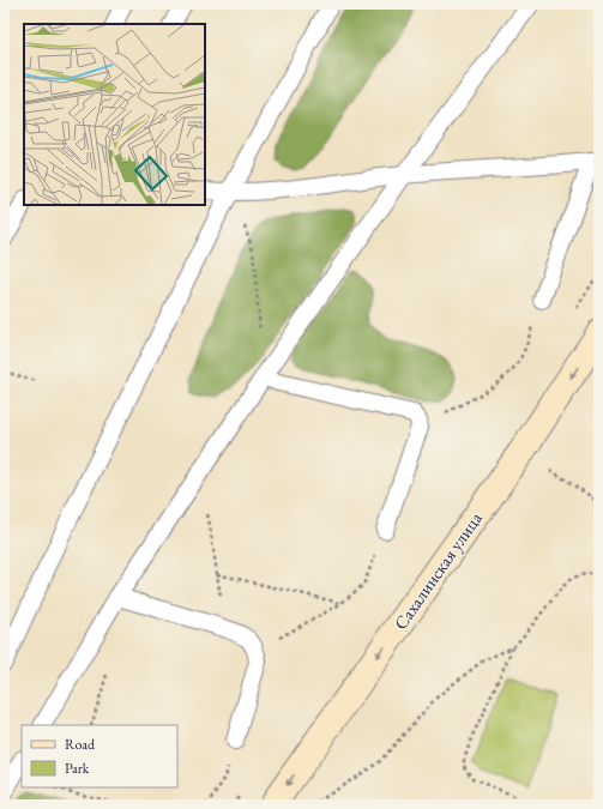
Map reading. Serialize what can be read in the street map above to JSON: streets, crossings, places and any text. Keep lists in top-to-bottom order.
{
  "streets": {
    "main road": ["Сахалинская улица"]
  },
  "one_way": ["Сахалинская улица"],
  "legend": ["Road", "Park"]
}
